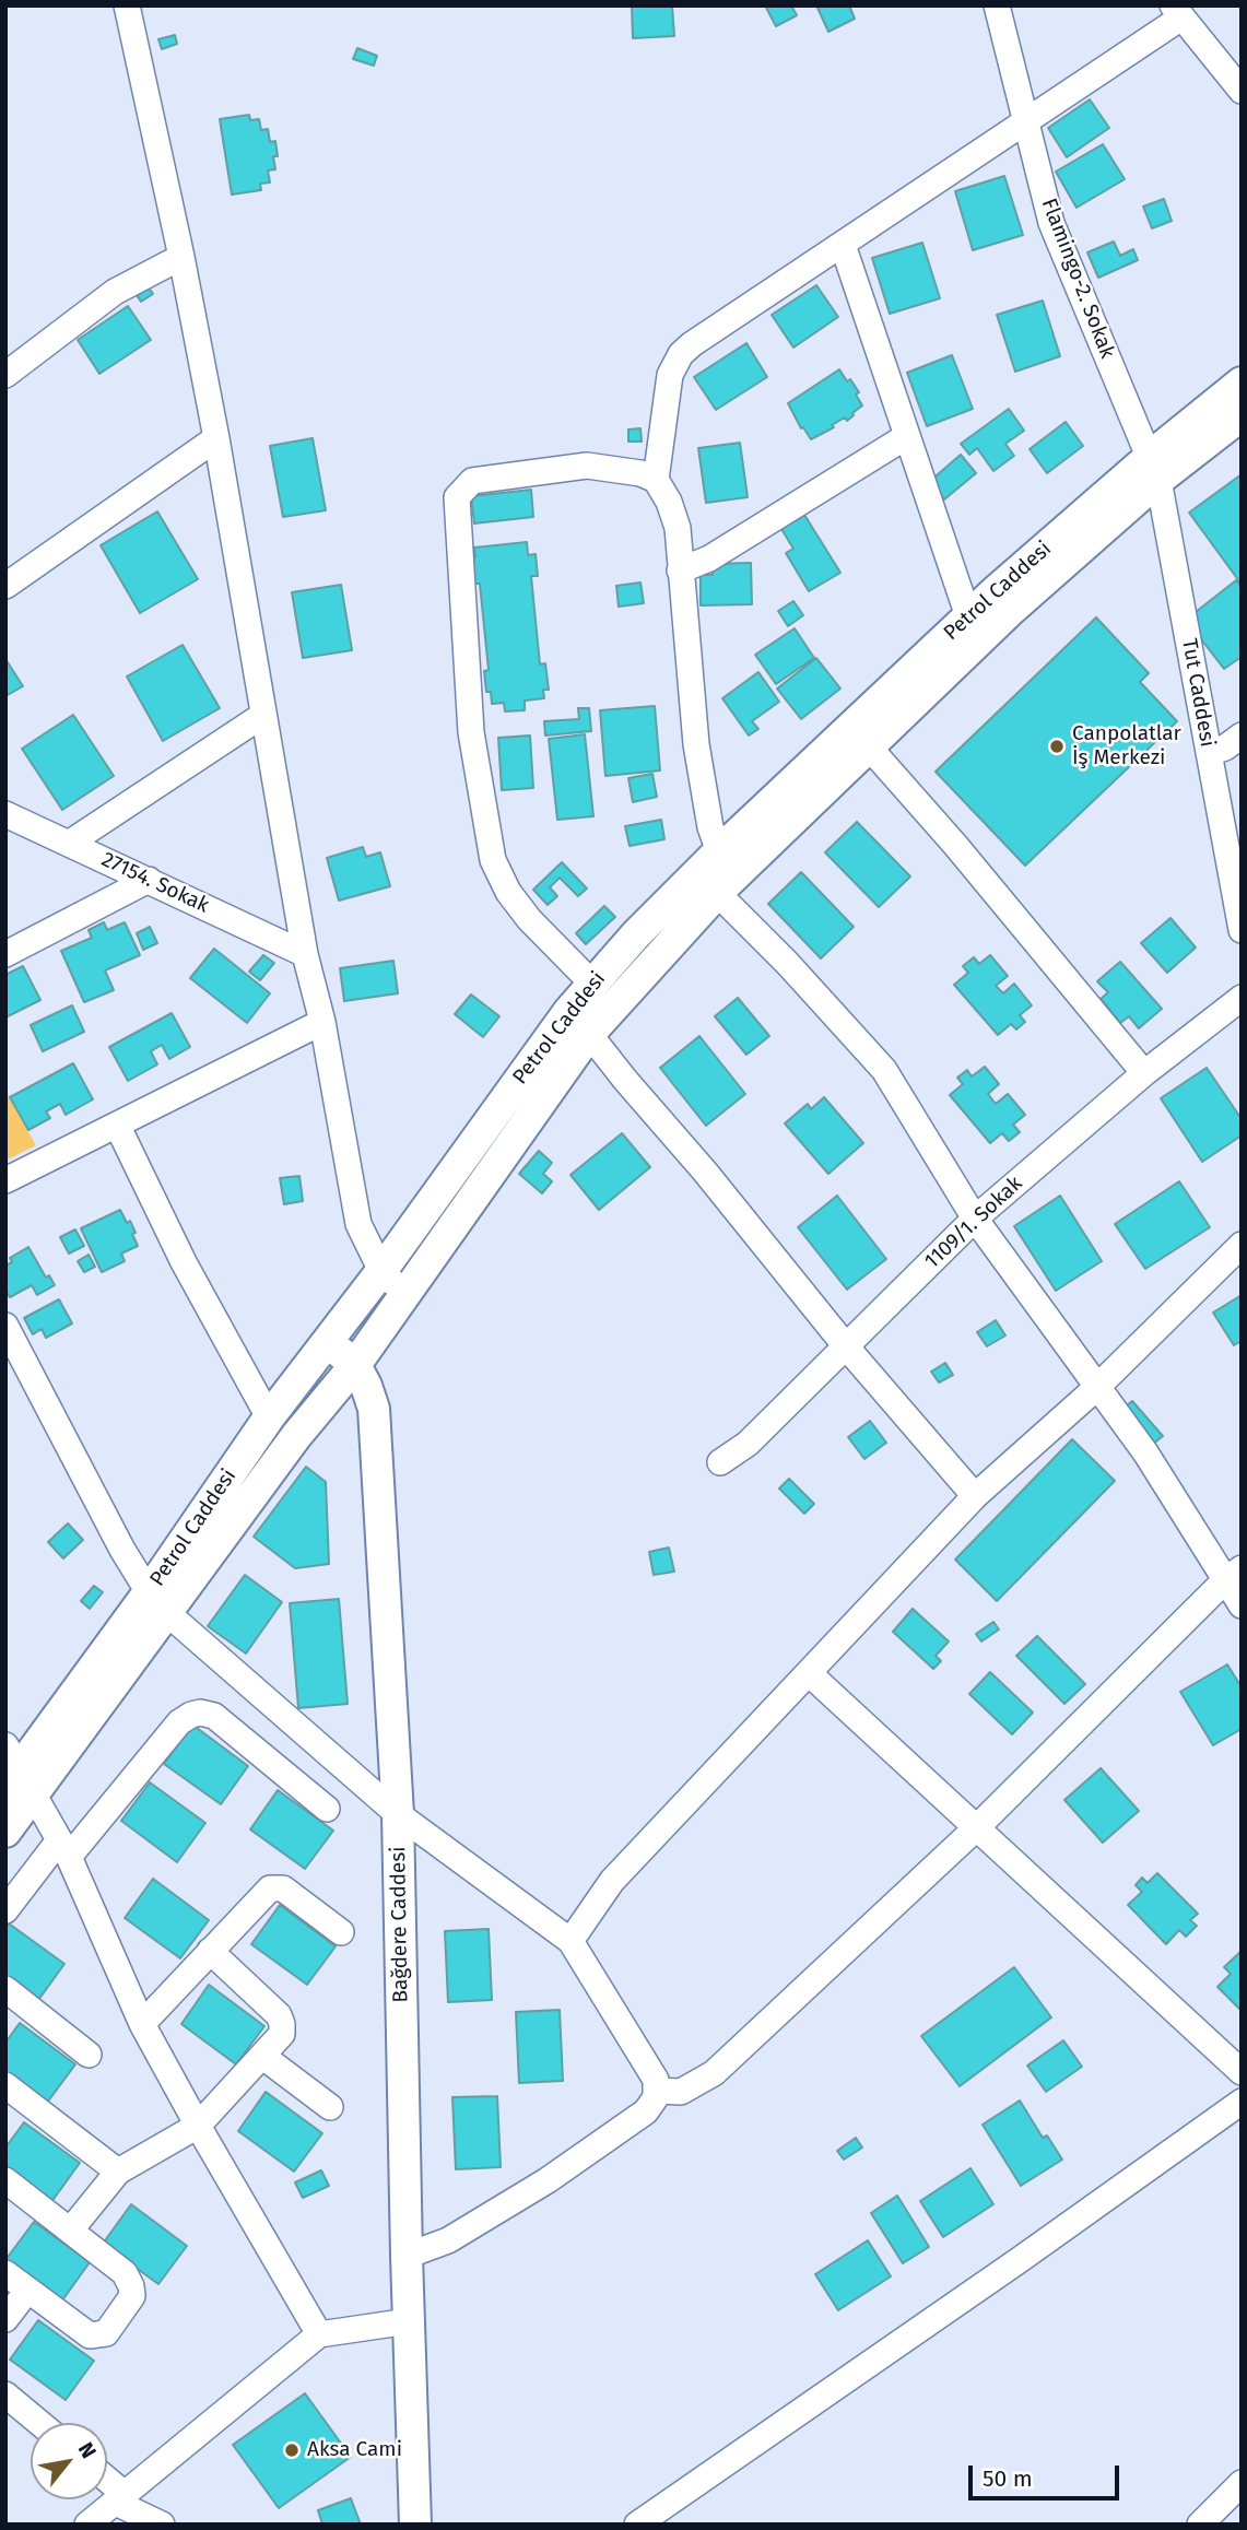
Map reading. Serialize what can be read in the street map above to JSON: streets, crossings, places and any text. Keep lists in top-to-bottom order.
{
  "streets": {
    "main road": ["Petrol Caddesi", "Bağdere Caddesi"],
    "street": [
      "Flamingo-2. Sokak",
      "Tut Caddesi",
      "27154. Sokak",
      "1109/1. Sokak"
    ]
  },
  "crossings": [
    ["Flamingo-2. Sokak", "Petrol Caddesi"],
    ["Flamingo-2. Sokak", "Tut Caddesi"],
    ["Petrol Caddesi", "Tut Caddesi"],
    ["Petrol Caddesi", "Bağdere Caddesi"]
  ],
  "places": ["Canpolatlar İş Merkezi", "Aksa Cami"],
  "scale_bar": "50 m",
  "north": "top right"
}
